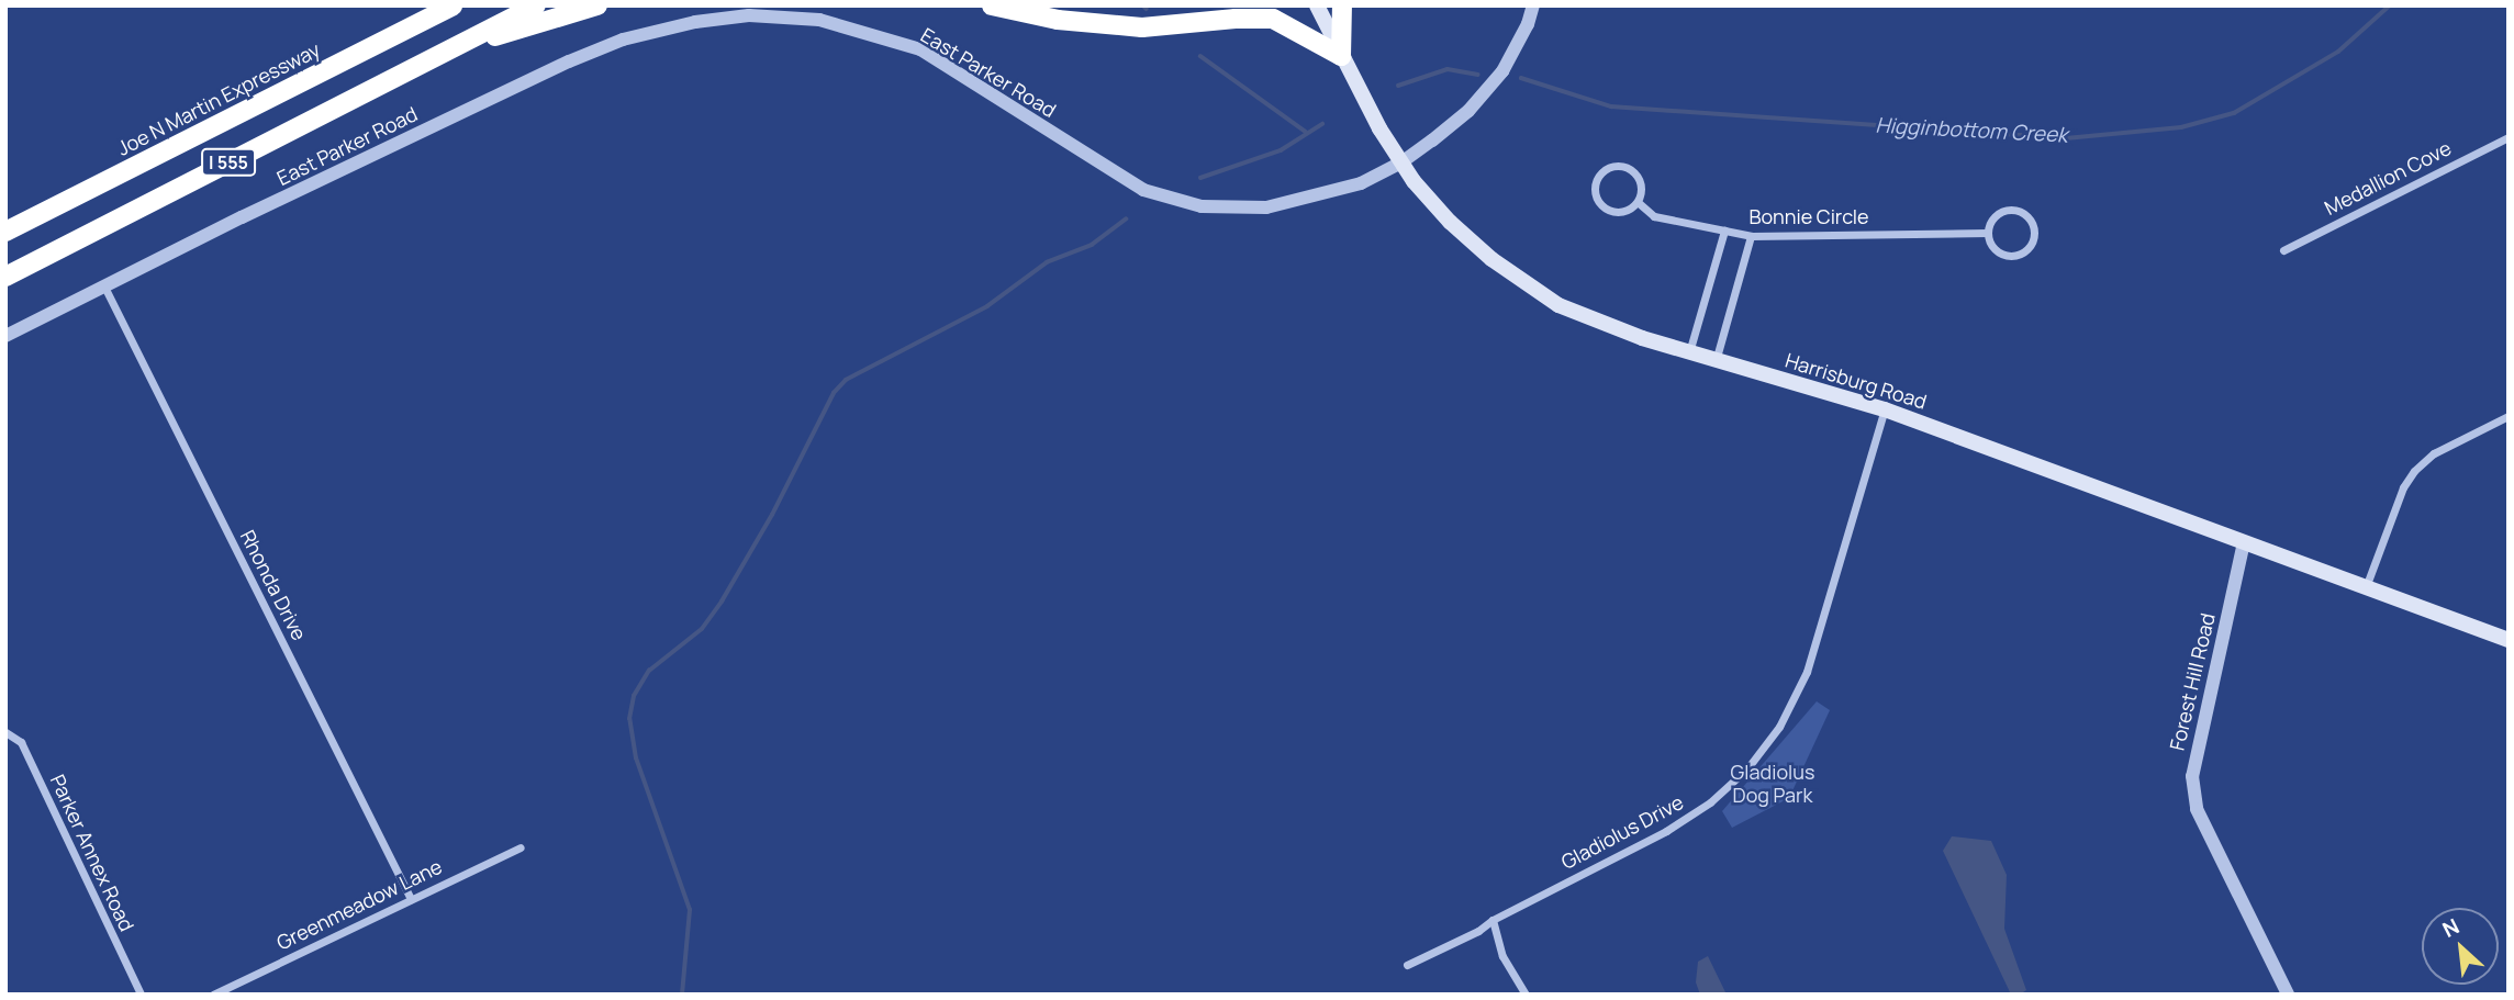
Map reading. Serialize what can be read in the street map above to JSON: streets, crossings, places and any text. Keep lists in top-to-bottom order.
{
  "streets": {
    "highway": ["Joe N Martin Expressway", "I 555"],
    "main road": ["Harrisburg Road"],
    "street": [
      "East Parker Road",
      "Medallion Cove",
      "Bonnie Circle",
      "Rhonda Drive",
      "Forest Hill Road",
      "Gladiolus Drive",
      "Parker Annex Road",
      "Greenmeadow Lane"
    ]
  },
  "crossings": [
    ["East Parker Road", "Harrisburg Road"],
    ["East Parker Road", "Rhonda Drive"],
    ["Harrisburg Road", "Forest Hill Road"],
    ["Harrisburg Road", "Gladiolus Drive"],
    ["Rhonda Drive", "Greenmeadow Lane"]
  ],
  "water": ["Higginbottom Creek"],
  "parks": ["Gladiolus Dog Park"],
  "north": "top left"
}
